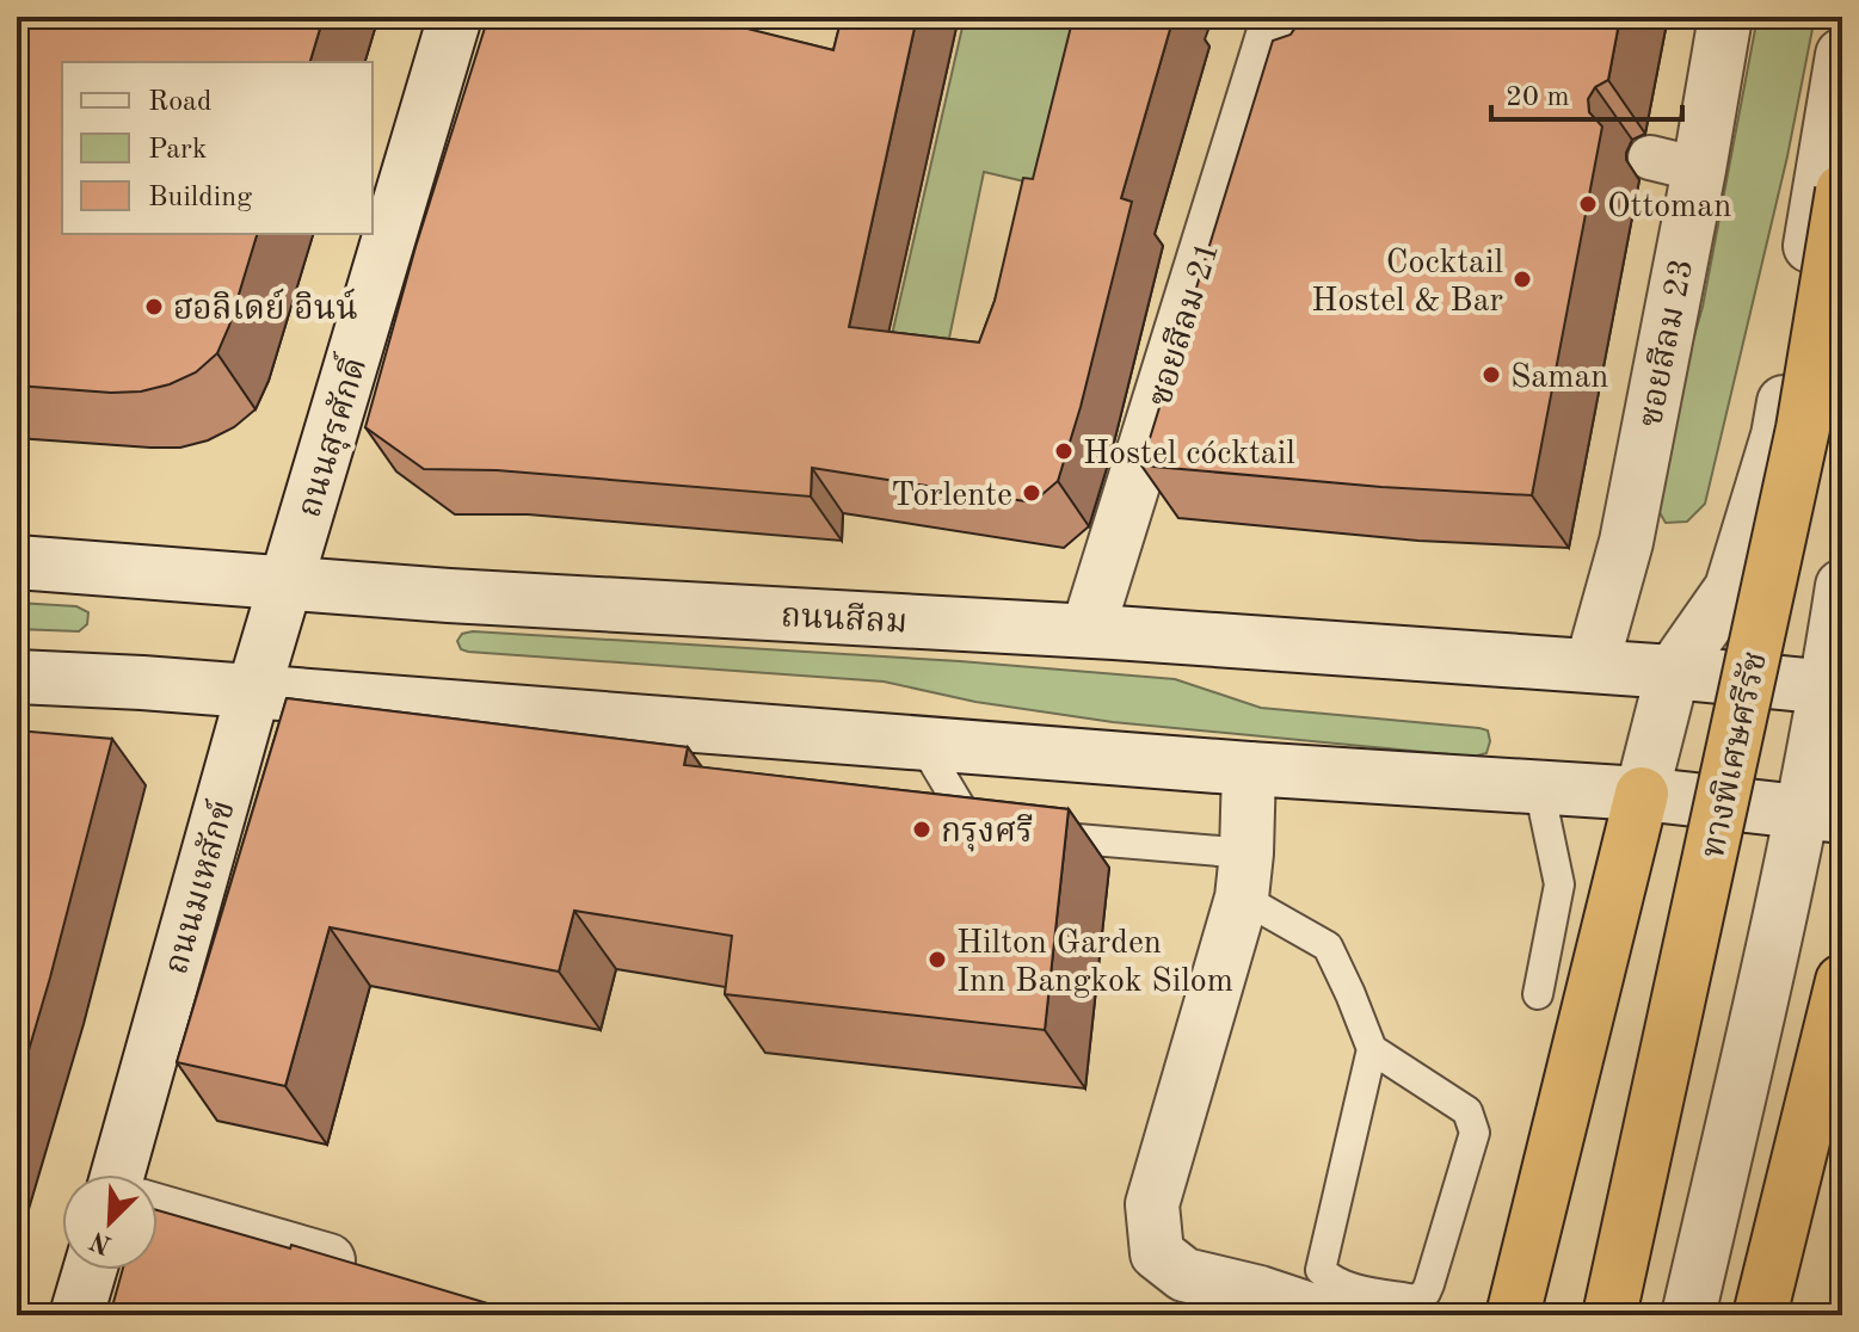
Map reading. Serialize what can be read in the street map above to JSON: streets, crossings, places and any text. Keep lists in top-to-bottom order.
{
  "streets": {
    "highway": ["ทางพิเศษศรีรัช"],
    "main road": [
      "ซอยสีลม 21",
      "ซอยสีลม 23",
      "ถนนสุรศักดิ์",
      "ถนนสีลม",
      "ถนนมเหสักข์"
    ]
  },
  "crossings": [
    ["ซอยสีลม 21", "ถนนสีลม"],
    ["ซอยสีลม 23", "ถนนสีลม"],
    ["ถนนสุรศักดิ์", "ถนนสีลม"],
    ["ถนนสุรศักดิ์", "ถนนมเหสักข์"],
    ["ถนนสีลม", "ถนนมเหสักข์"]
  ],
  "places": [
    "Ottoman",
    "Cocktail Hostel & Bar",
    "ฮอลิเดย์ อินน์",
    "Saman",
    "Hostel cócktail",
    "Torlente",
    "กรุงศรี",
    "Hilton Garden Inn Bangkok Silom"
  ],
  "legend": ["Road", "Park", "Building"],
  "scale_bar": "20 m",
  "north": "bottom left"
}
